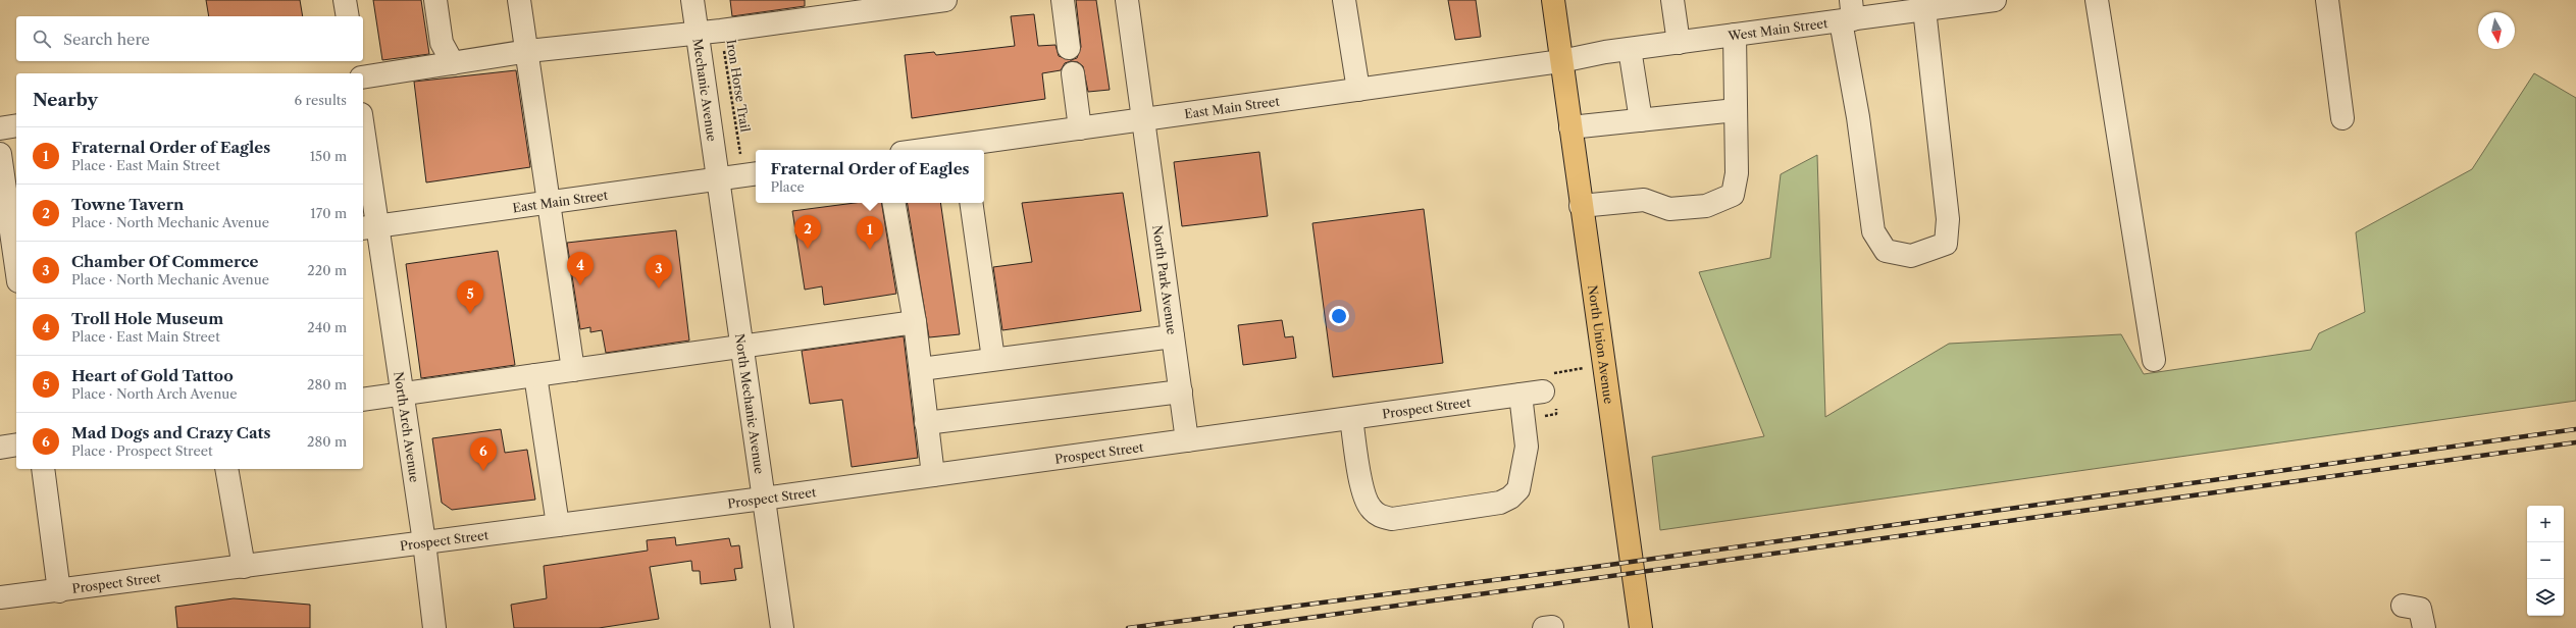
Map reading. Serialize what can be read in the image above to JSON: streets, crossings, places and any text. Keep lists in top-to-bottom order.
{
  "streets": {
    "main road": ["North Union Avenue"],
    "street": [
      "West Main Street",
      "Mechanic Avenue",
      "East Main Street",
      "North Park Avenue",
      "North Mechanic Avenue",
      "Prospect Street",
      "North Arch Avenue"
    ],
    "path": ["Iron Horse Trail"]
  },
  "crossings": [
    ["West Main Street", "East Main Street"],
    ["West Main Street", "North Union Avenue"],
    ["Iron Horse Trail", "East Main Street"],
    ["Mechanic Avenue", "East Main Street"],
    ["Mechanic Avenue", "North Mechanic Avenue"],
    ["East Main Street", "North Park Avenue"],
    ["East Main Street", "North Union Avenue"],
    ["East Main Street", "North Mechanic Avenue"],
    ["East Main Street", "North Arch Avenue"],
    ["North Park Avenue", "Prospect Street"],
    ["North Mechanic Avenue", "Prospect Street"],
    ["Prospect Street", "North Arch Avenue"]
  ],
  "north": "bottom",
  "page": {
    "search": "Search here",
    "heading": ["Nearby", "6 results"],
    "list": [
      {
        "mark": "1",
        "name": "Fraternal Order of Eagles",
        "note": "Place · East Main Street",
        "value": "150 m"
      },
      {
        "mark": "2",
        "name": "Towne Tavern",
        "note": "Place · North Mechanic Avenue",
        "value": "170 m"
      },
      {
        "mark": "3",
        "name": "Chamber Of Commerce",
        "note": "Place · North Mechanic Avenue",
        "value": "220 m"
      },
      {
        "mark": "4",
        "name": "Troll Hole Museum",
        "note": "Place · East Main Street",
        "value": "240 m"
      },
      {
        "mark": "5",
        "name": "Heart of Gold Tattoo",
        "note": "Place · North Arch Avenue",
        "value": "280 m"
      },
      {
        "mark": "6",
        "name": "Mad Dogs and Crazy Cats",
        "note": "Place · Prospect Street",
        "value": "280 m"
      }
    ],
    "popup": ["Fraternal Order of Eagles", "Place"],
    "pins": [
      "2",
      "1",
      "4",
      "3",
      "5",
      "6"
    ],
    "map_buttons": ["+", "−"]
  }
}
